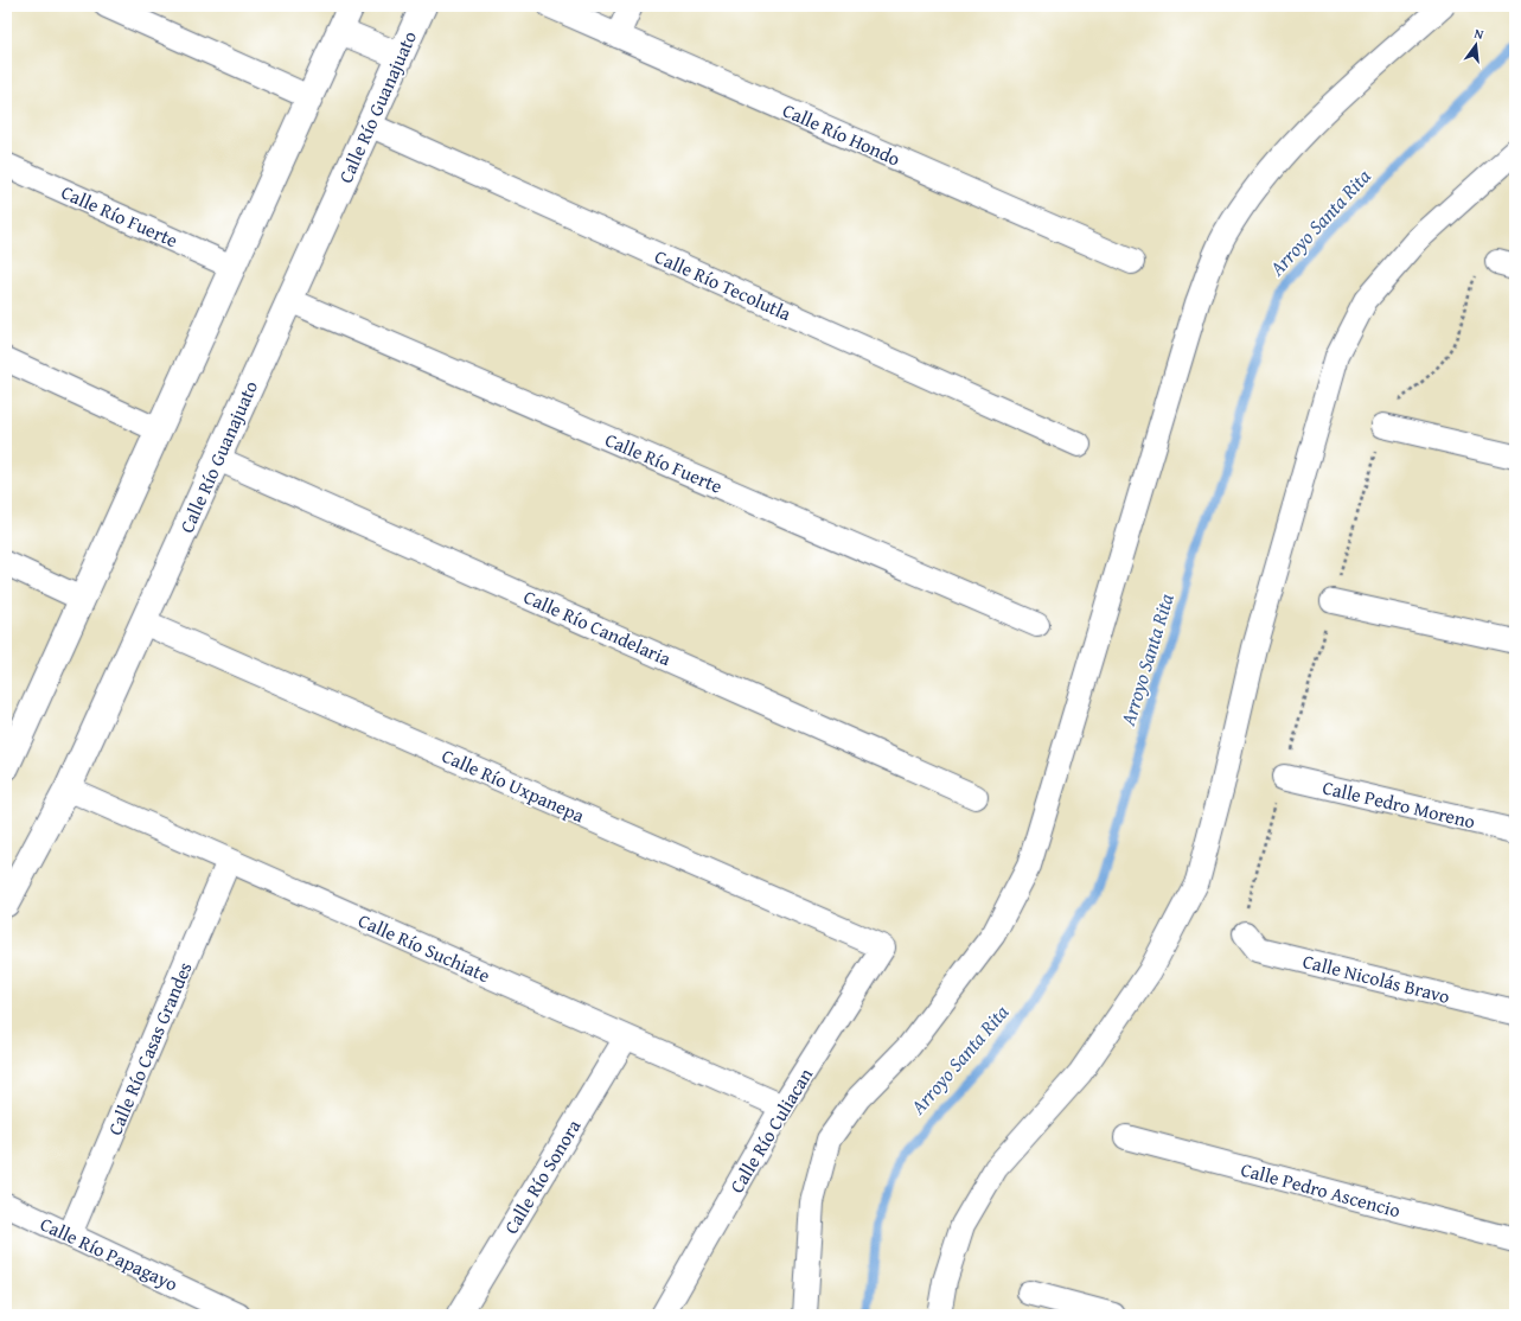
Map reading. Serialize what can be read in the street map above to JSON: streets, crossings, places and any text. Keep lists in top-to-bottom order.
{
  "streets": {
    "street": [
      "Calle Río Guanajuato",
      "Calle Río Hondo",
      "Calle Río Fuerte",
      "Calle Río Tecolutla",
      "Calle Río Candelaria",
      "Calle Río Uxpanepa",
      "Calle Pedro Moreno",
      "Calle Río Suchiate",
      "Calle Nicolás Bravo",
      "Calle Río Casas Grandes",
      "Calle Río Culiacan",
      "Calle Río Sonora",
      "Calle Pedro Ascencio",
      "Calle Río Papagayo"
    ]
  },
  "crossings": [
    ["Calle Río Guanajuato", "Calle Río Fuerte"],
    ["Calle Río Guanajuato", "Calle Río Tecolutla"],
    ["Calle Río Guanajuato", "Calle Río Candelaria"],
    ["Calle Río Guanajuato", "Calle Río Uxpanepa"],
    ["Calle Río Guanajuato", "Calle Río Suchiate"],
    ["Calle Río Uxpanepa", "Calle Río Culiacan"],
    ["Calle Río Suchiate", "Calle Río Casas Grandes"],
    ["Calle Río Suchiate", "Calle Río Culiacan"],
    ["Calle Río Suchiate", "Calle Río Sonora"],
    ["Calle Río Casas Grandes", "Calle Río Papagayo"]
  ],
  "water": ["Arroyo Santa Rita"],
  "north": "top"
}
